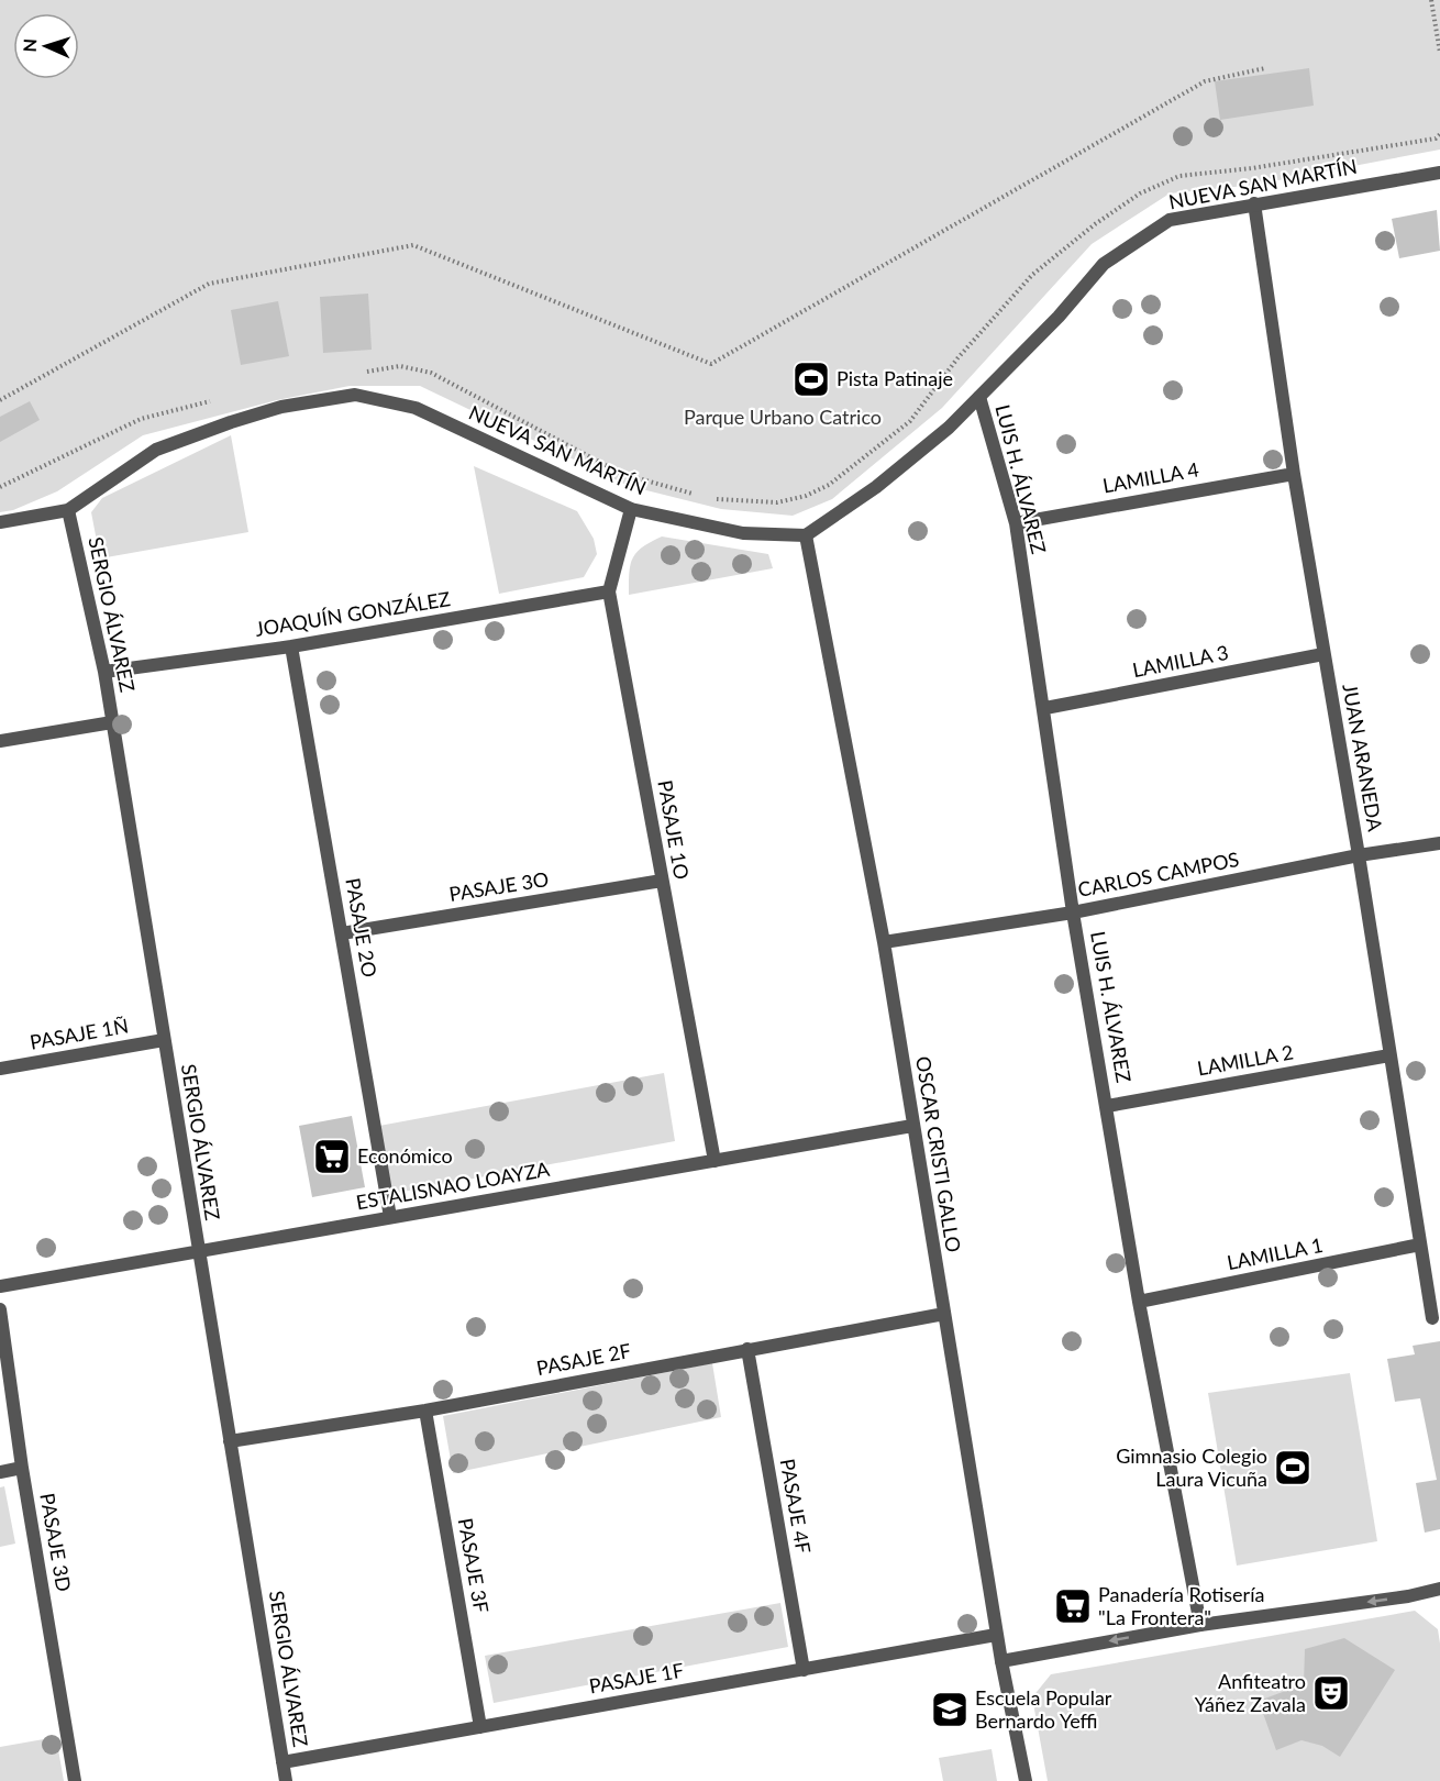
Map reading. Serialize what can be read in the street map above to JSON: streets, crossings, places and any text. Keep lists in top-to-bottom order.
{
  "streets": {
    "street": [
      "NUEVA SAN MARTÍN",
      "LAMILLA 4",
      "LUIS H. ÁLVAREZ",
      "SERGIO ÁLVAREZ",
      "JOAQUÍN GONZÁLEZ",
      "LAMILLA 3",
      "JUAN ARANEDA",
      "PASAJE 1O",
      "CARLOS CAMPOS",
      "PASAJE 3O",
      "PASAJE 2O",
      "PASAJE 1Ñ",
      "LAMILLA 2",
      "OSCAR CRISTI GALLO",
      "ESTALISNAO LOAYZA",
      "LAMILLA 1",
      "PASAJE 2F",
      "PASAJE 4F",
      "PASAJE 3D",
      "PASAJE 3F",
      "PASAJE 1F"
    ]
  },
  "crossings": [
    ["NUEVA SAN MARTÍN", "LUIS H. ÁLVAREZ"],
    ["NUEVA SAN MARTÍN", "SERGIO ÁLVAREZ"],
    ["NUEVA SAN MARTÍN", "JUAN ARANEDA"],
    ["NUEVA SAN MARTÍN", "PASAJE 1O"],
    ["NUEVA SAN MARTÍN", "OSCAR CRISTI GALLO"],
    ["LAMILLA 4", "LUIS H. ÁLVAREZ"],
    ["LAMILLA 4", "JUAN ARANEDA"],
    ["LUIS H. ÁLVAREZ", "LAMILLA 3"],
    ["LUIS H. ÁLVAREZ", "CARLOS CAMPOS"],
    ["LUIS H. ÁLVAREZ", "LAMILLA 2"],
    ["LUIS H. ÁLVAREZ", "LAMILLA 1"],
    ["SERGIO ÁLVAREZ", "JOAQUÍN GONZÁLEZ"],
    ["SERGIO ÁLVAREZ", "PASAJE 1Ñ"],
    ["SERGIO ÁLVAREZ", "ESTALISNAO LOAYZA"],
    ["SERGIO ÁLVAREZ", "PASAJE 2F"],
    ["SERGIO ÁLVAREZ", "PASAJE 1F"],
    ["JOAQUÍN GONZÁLEZ", "PASAJE 1O"],
    ["JOAQUÍN GONZÁLEZ", "PASAJE 2O"],
    ["LAMILLA 3", "JUAN ARANEDA"],
    ["JUAN ARANEDA", "CARLOS CAMPOS"],
    ["JUAN ARANEDA", "LAMILLA 2"],
    ["JUAN ARANEDA", "LAMILLA 1"],
    ["PASAJE 1O", "PASAJE 3O"],
    ["PASAJE 1O", "ESTALISNAO LOAYZA"],
    ["CARLOS CAMPOS", "OSCAR CRISTI GALLO"],
    ["PASAJE 3O", "PASAJE 2O"],
    ["PASAJE 2O", "ESTALISNAO LOAYZA"],
    ["OSCAR CRISTI GALLO", "ESTALISNAO LOAYZA"],
    ["OSCAR CRISTI GALLO", "PASAJE 2F"],
    ["OSCAR CRISTI GALLO", "PASAJE 1F"],
    ["PASAJE 2F", "PASAJE 4F"],
    ["PASAJE 2F", "PASAJE 3F"],
    ["PASAJE 4F", "PASAJE 1F"],
    ["PASAJE 3F", "PASAJE 1F"]
  ],
  "parks": ["Parque Urbano Catrico"],
  "places": {
    "sports": ["Pista Patinaje", "Gimnasio Colegio Laura Vicuña"],
    "supermarket": ["Económico", "Panadería Rotisería \"La Frontera\""],
    "theatre": ["Anfiteatro Yáñez Zavala"],
    "school or university": ["Escuela Popular Bernardo Yeffi"]
  },
  "north": "left"
}
